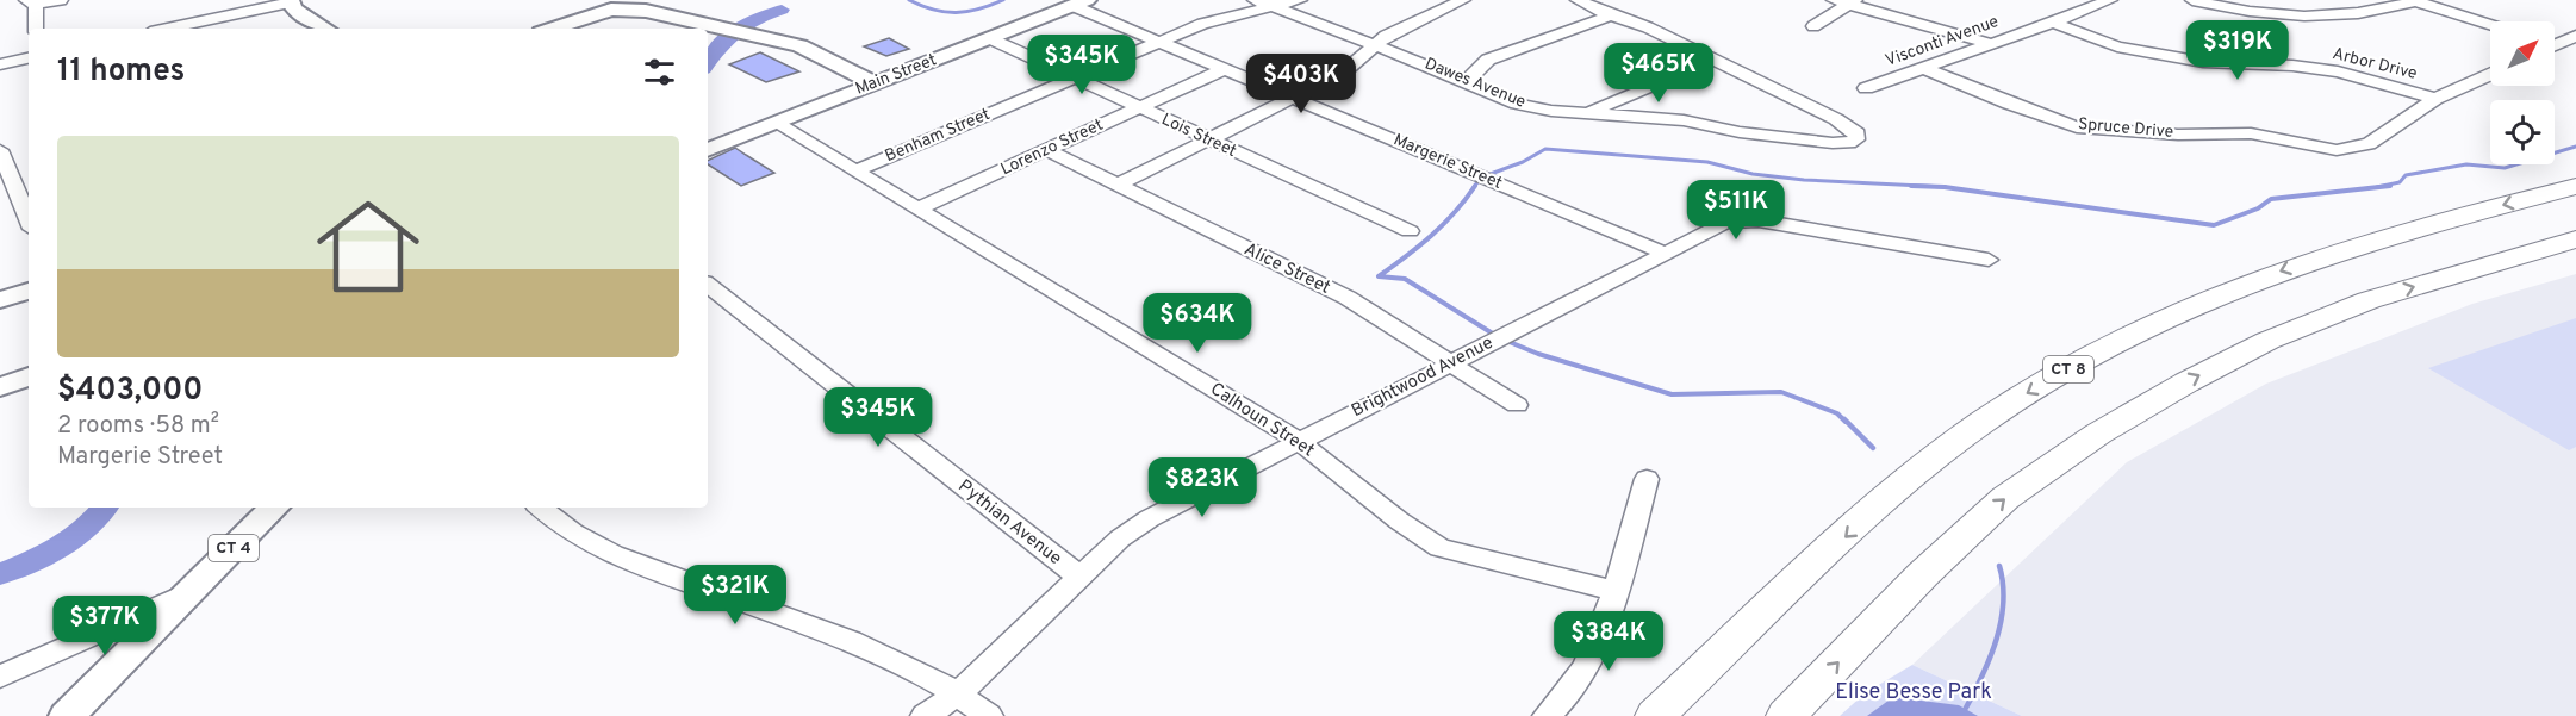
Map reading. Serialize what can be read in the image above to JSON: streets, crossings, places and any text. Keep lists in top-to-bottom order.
{
  "streets": {
    "highway": ["CT 8"],
    "main road": ["Main Street", "CT 4"],
    "street": [
      "Visconti Avenue",
      "Arbor Drive",
      "Dawes Avenue",
      "Spruce Drive",
      "Benham Street",
      "Lois Street",
      "Lorenzo Street",
      "Margerie Street",
      "Alice Street",
      "Brightwood Avenue",
      "Calhoun Street",
      "Pythian Avenue"
    ]
  },
  "crossings": [
    ["Visconti Avenue", "Arbor Drive"],
    ["Visconti Avenue", "Spruce Drive"],
    ["Arbor Drive", "Spruce Drive"],
    ["Main Street", "Lois Street"],
    ["Main Street", "Margerie Street"],
    ["Main Street", "Calhoun Street"],
    ["Dawes Avenue", "Benham Street"],
    ["Benham Street", "Lois Street"],
    ["Benham Street", "Margerie Street"],
    ["Benham Street", "Calhoun Street"],
    ["Lois Street", "Lorenzo Street"],
    ["Lorenzo Street", "Margerie Street"],
    ["Lorenzo Street", "Alice Street"],
    ["Lorenzo Street", "Calhoun Street"],
    ["Margerie Street", "Brightwood Avenue"],
    ["Alice Street", "Brightwood Avenue"],
    ["Brightwood Avenue", "Calhoun Street"],
    ["Brightwood Avenue", "Pythian Avenue"]
  ],
  "parks": ["Elise Besse Park"],
  "north": "top right",
  "page": {
    "price": [
      "$319K",
      "$345K",
      "$465K",
      "$403K",
      "$511K",
      "$634K",
      "$345K",
      "$823K",
      "$321K",
      "$377K",
      "$384K"
    ],
    "heading": "11 homes",
    "list": [
      {
        "name": "$403,000",
        "note": "2 rooms · 58 m² · Margerie Street"
      }
    ]
  }
}
